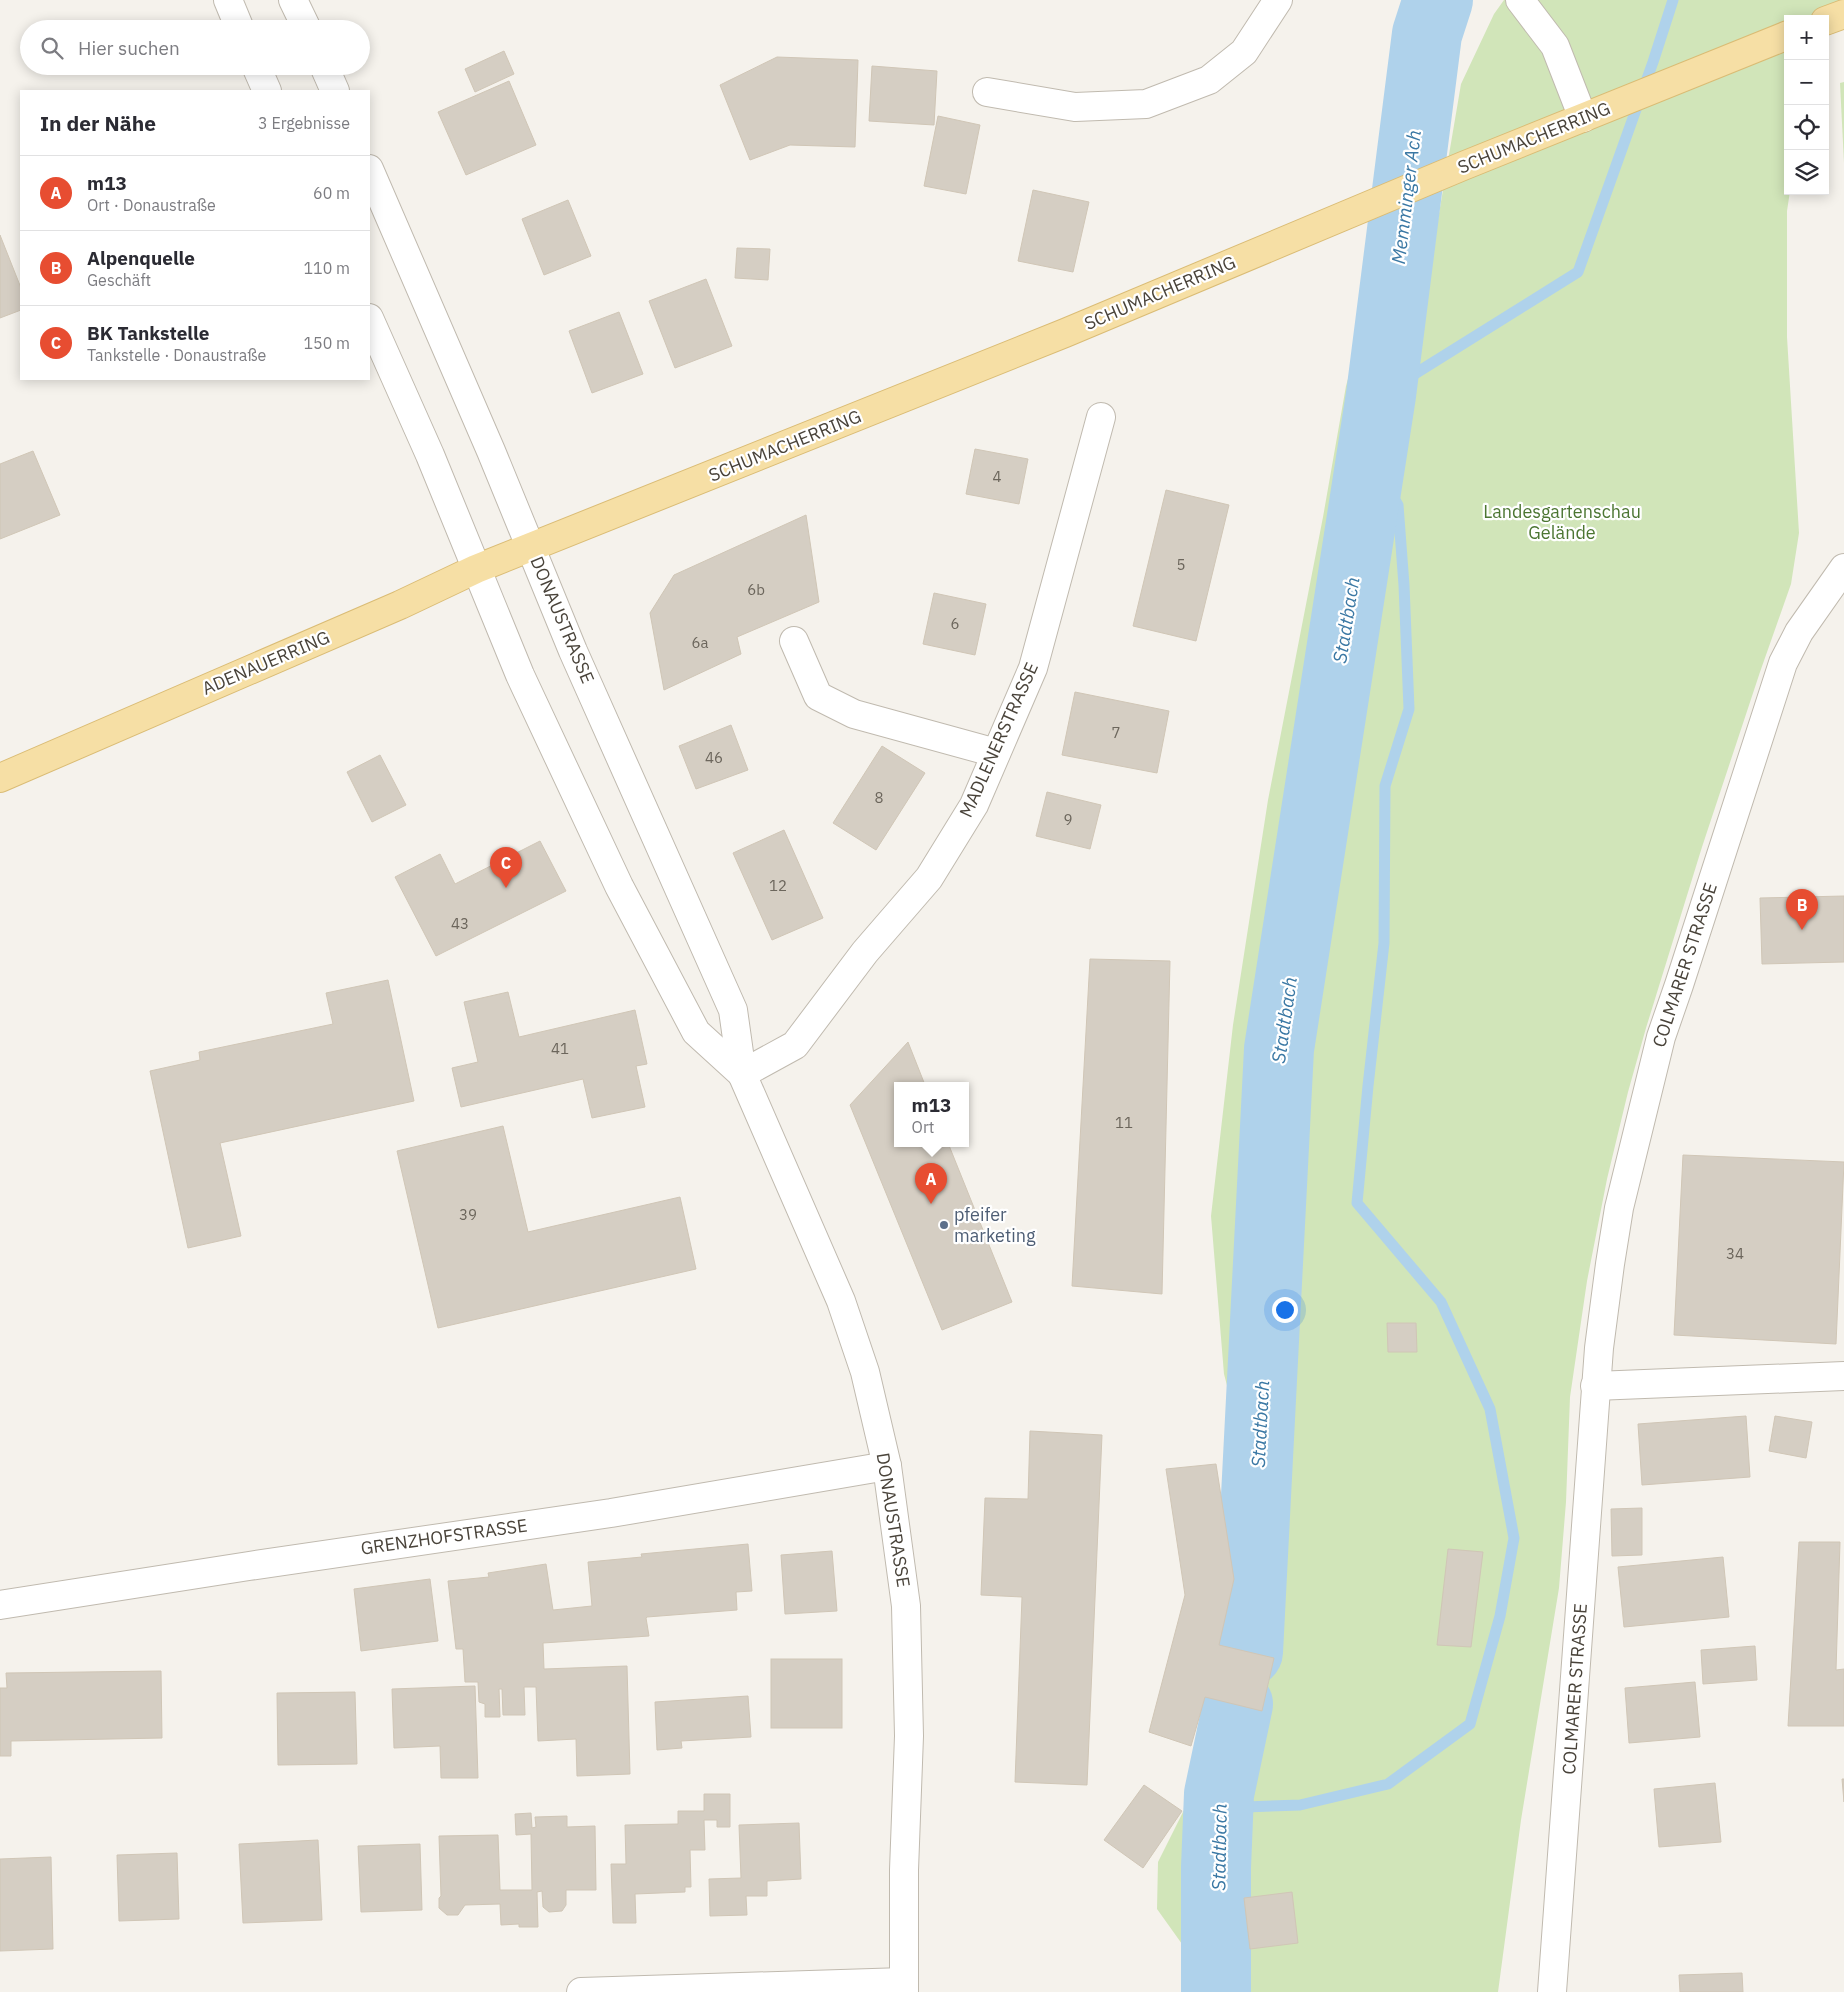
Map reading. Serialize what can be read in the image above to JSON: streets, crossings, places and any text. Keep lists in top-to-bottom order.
{
  "streets": {
    "main road": ["SCHUMACHERRING", "ADENAUERRING"],
    "street": [
      "DONAUSTRASSE",
      "MADLENERSTRASSE",
      "COLMARER STRASSE",
      "GRENZHOFSTRASSE"
    ]
  },
  "crossings": [
    ["SCHUMACHERRING", "DONAUSTRASSE"],
    ["SCHUMACHERRING", "ADENAUERRING"],
    ["DONAUSTRASSE", "ADENAUERRING"],
    ["DONAUSTRASSE", "MADLENERSTRASSE"],
    ["DONAUSTRASSE", "GRENZHOFSTRASSE"]
  ],
  "water": ["Memminger Ach", "Stadtbach"],
  "parks": ["Landesgartenschau Gelände"],
  "places": ["pfeifer marketing"],
  "house_numbers": [
    "4",
    "5",
    "6b",
    "6",
    "6a",
    "7",
    "46",
    "8",
    "9",
    "12",
    "43",
    "41",
    "11",
    "39",
    "34"
  ],
  "page": {
    "map_buttons": ["+", "−"],
    "search": "Hier suchen",
    "heading": ["In der Nähe", "3 Ergebnisse"],
    "list": [
      {
        "mark": "A",
        "name": "m13",
        "note": "Ort · Donaustraße",
        "value": "60 m"
      },
      {
        "mark": "B",
        "name": "Alpenquelle",
        "note": "Geschäft",
        "value": "110 m"
      },
      {
        "mark": "C",
        "name": "BK Tankstelle",
        "note": "Tankstelle · Donaustraße",
        "value": "150 m"
      }
    ],
    "pins": ["C", "B", "A"],
    "popup": ["m13", "Ort"]
  }
}
